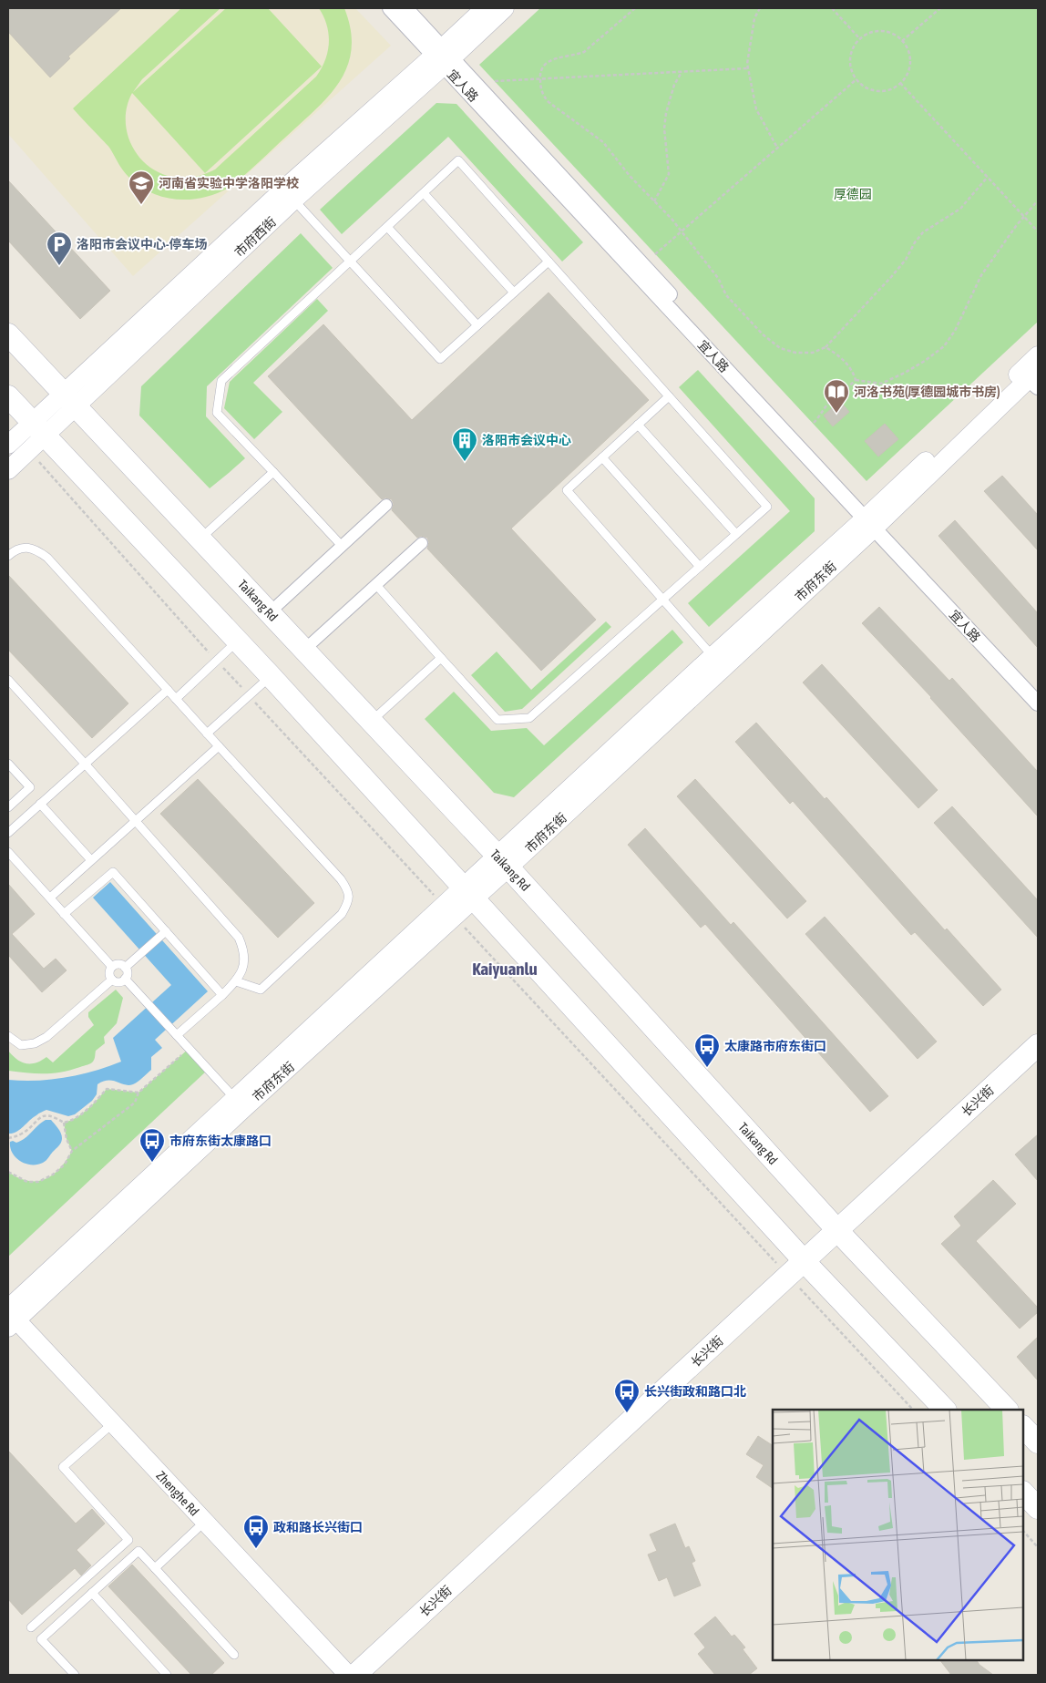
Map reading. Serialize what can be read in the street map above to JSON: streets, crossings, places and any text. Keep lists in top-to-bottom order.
{
  "streets": {
    "main road": ["Taikang Rd", "长兴街"],
    "street": [
      "宜人路",
      "市府西街",
      "市府东街",
      "Zhenghe Rd"
    ]
  },
  "crossings": [
    ["宜人路", "市府西街"],
    ["宜人路", "市府东街"],
    ["市府西街", "Taikang Rd"],
    ["市府东街", "Taikang Rd"],
    ["市府东街", "Zhenghe Rd"],
    ["Taikang Rd", "长兴街"]
  ],
  "districts": ["Kaiyuanlu"],
  "parks": ["厚德园"],
  "places": {
    "school or university": ["河南省实验中学洛阳学校"],
    "parking": ["洛阳市会议中心-停车场"],
    "library": ["河洛书苑(厚德园城市书房)"],
    "building": ["洛阳市会议中心"],
    "bus stop": [
      "太康路市府东街口",
      "市府东街太康路口",
      "长兴街政和路口北",
      "政和路长兴街口"
    ]
  }
}
